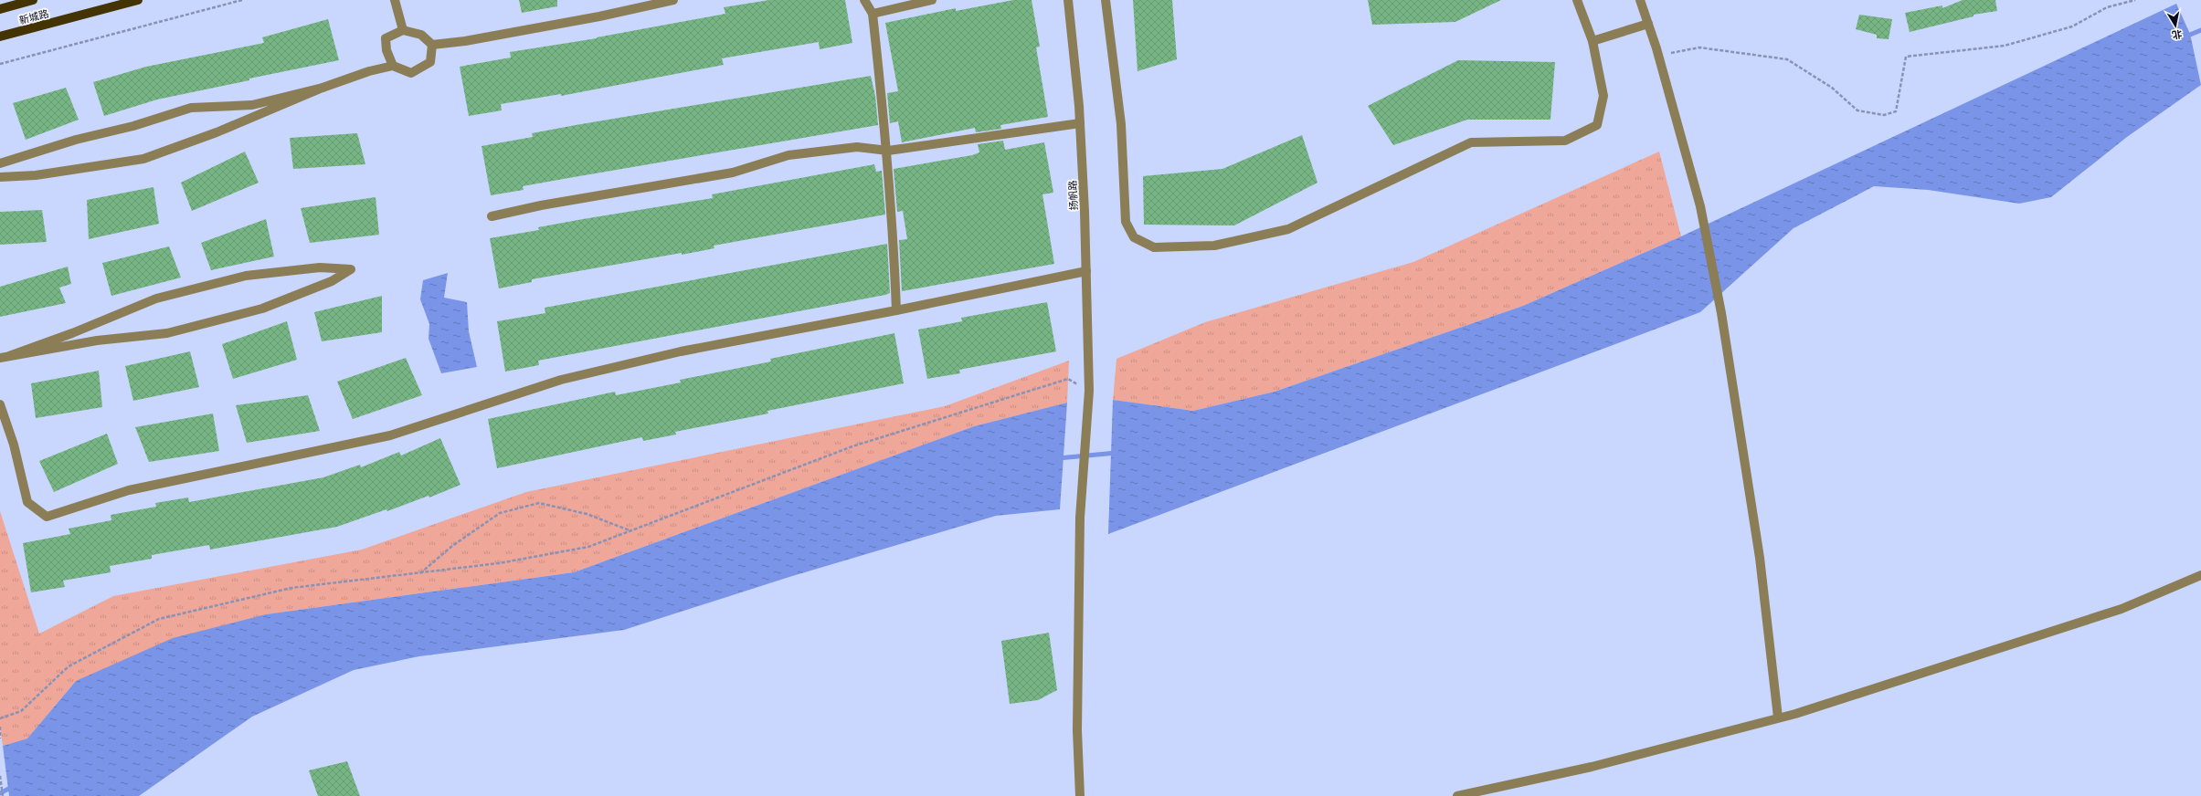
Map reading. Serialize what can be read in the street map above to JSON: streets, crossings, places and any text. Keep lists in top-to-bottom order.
{
  "streets": {
    "main road": ["新城路"],
    "street": ["扬帆路"]
  },
  "north": "bottom"
}
